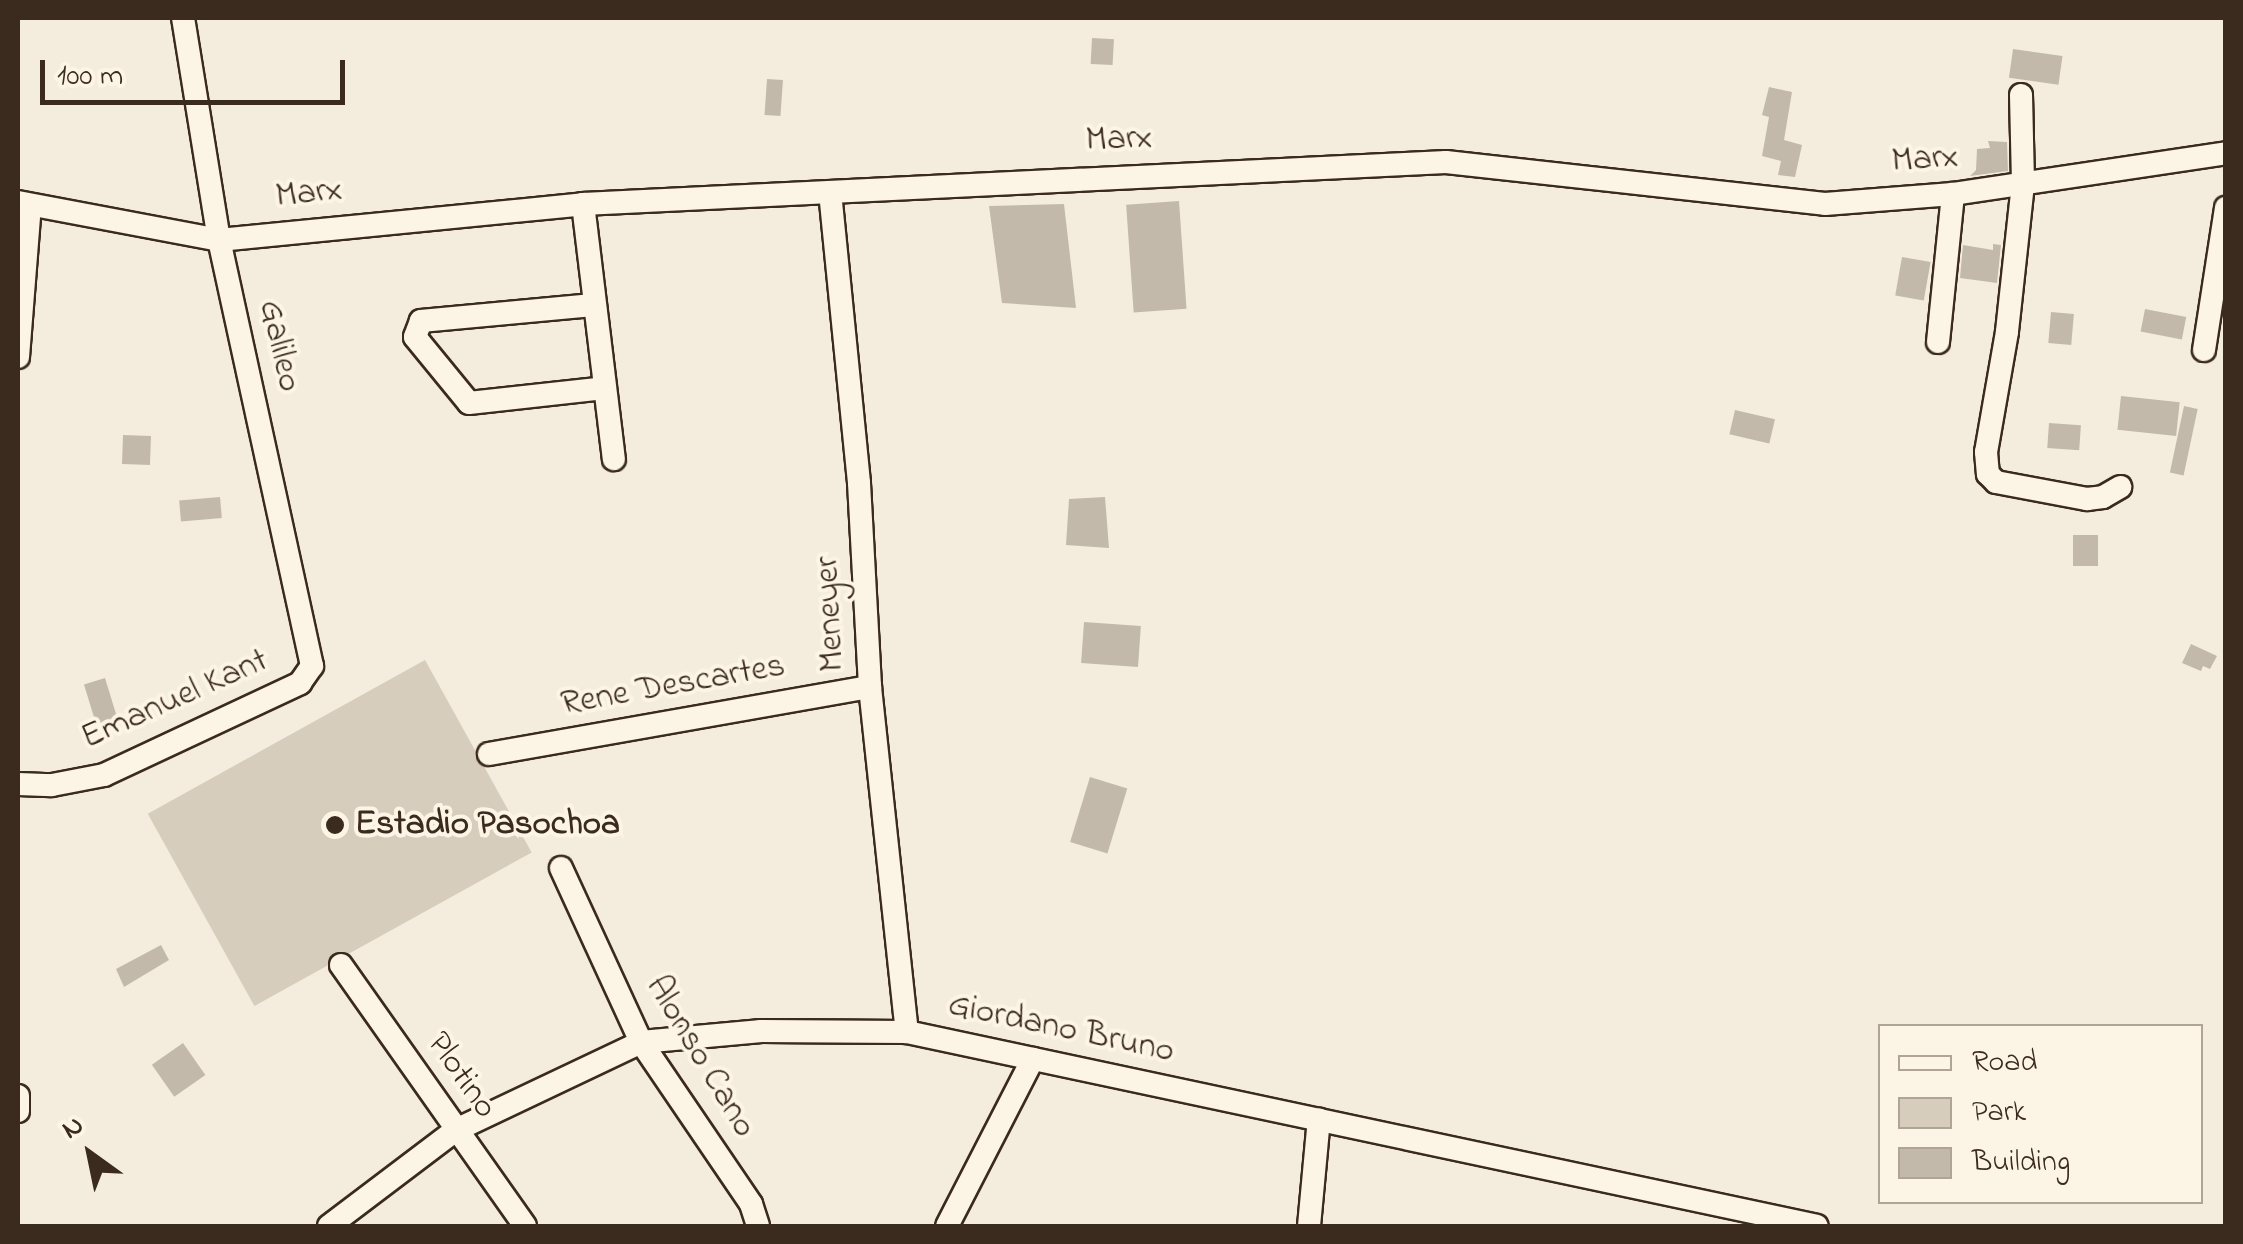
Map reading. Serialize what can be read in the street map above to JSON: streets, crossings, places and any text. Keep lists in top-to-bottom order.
{
  "streets": {
    "street": [
      "Marx",
      "Galileo",
      "Meneyer",
      "Rene Descartes",
      "Emanuel Kant",
      "Giordano Bruno",
      "Alonso Cano",
      "Plotino"
    ]
  },
  "crossings": [
    ["Marx", "Galileo"],
    ["Marx", "Meneyer"],
    ["Galileo", "Emanuel Kant"],
    ["Meneyer", "Rene Descartes"],
    ["Meneyer", "Giordano Bruno"],
    ["Giordano Bruno", "Alonso Cano"],
    ["Giordano Bruno", "Plotino"]
  ],
  "places": ["Estadio Pasochoa"],
  "legend": ["Road", "Park", "Building"],
  "scale_bar": "100 m",
  "north": "top left"
}
